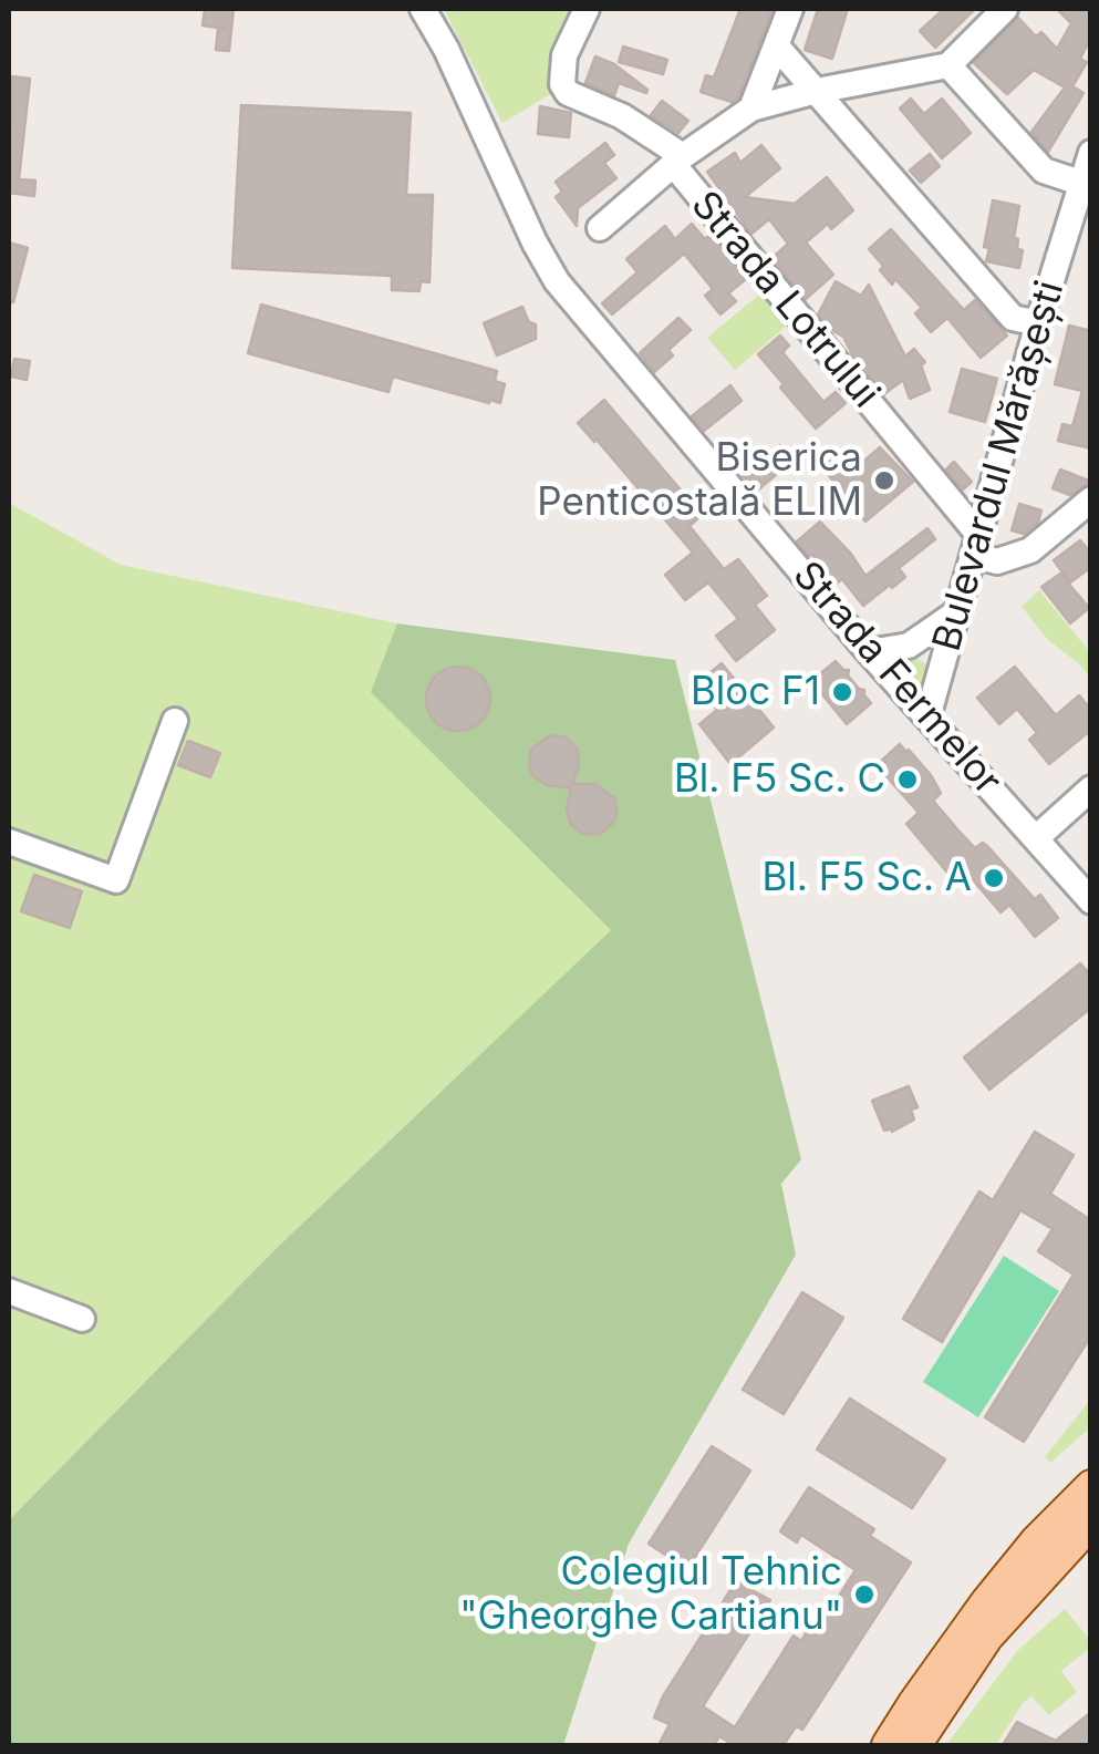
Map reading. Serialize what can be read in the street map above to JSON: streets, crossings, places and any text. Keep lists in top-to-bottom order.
{
  "streets": {
    "street": ["Strada Lotrului", "Bulevardul Mărășești", "Strada Fermelor"]
  },
  "crossings": [
    ["Strada Lotrului", "Bulevardul Mărășești"],
    ["Bulevardul Mărășești", "Strada Fermelor"]
  ],
  "places": [
    "Biserica Penticostală ELIM",
    "Bloc F1",
    "Bl. F5 Sc. C",
    "Bl. F5 Sc. A",
    "Colegiul Tehnic \"Gheorghe Cartianu\""
  ]
}
